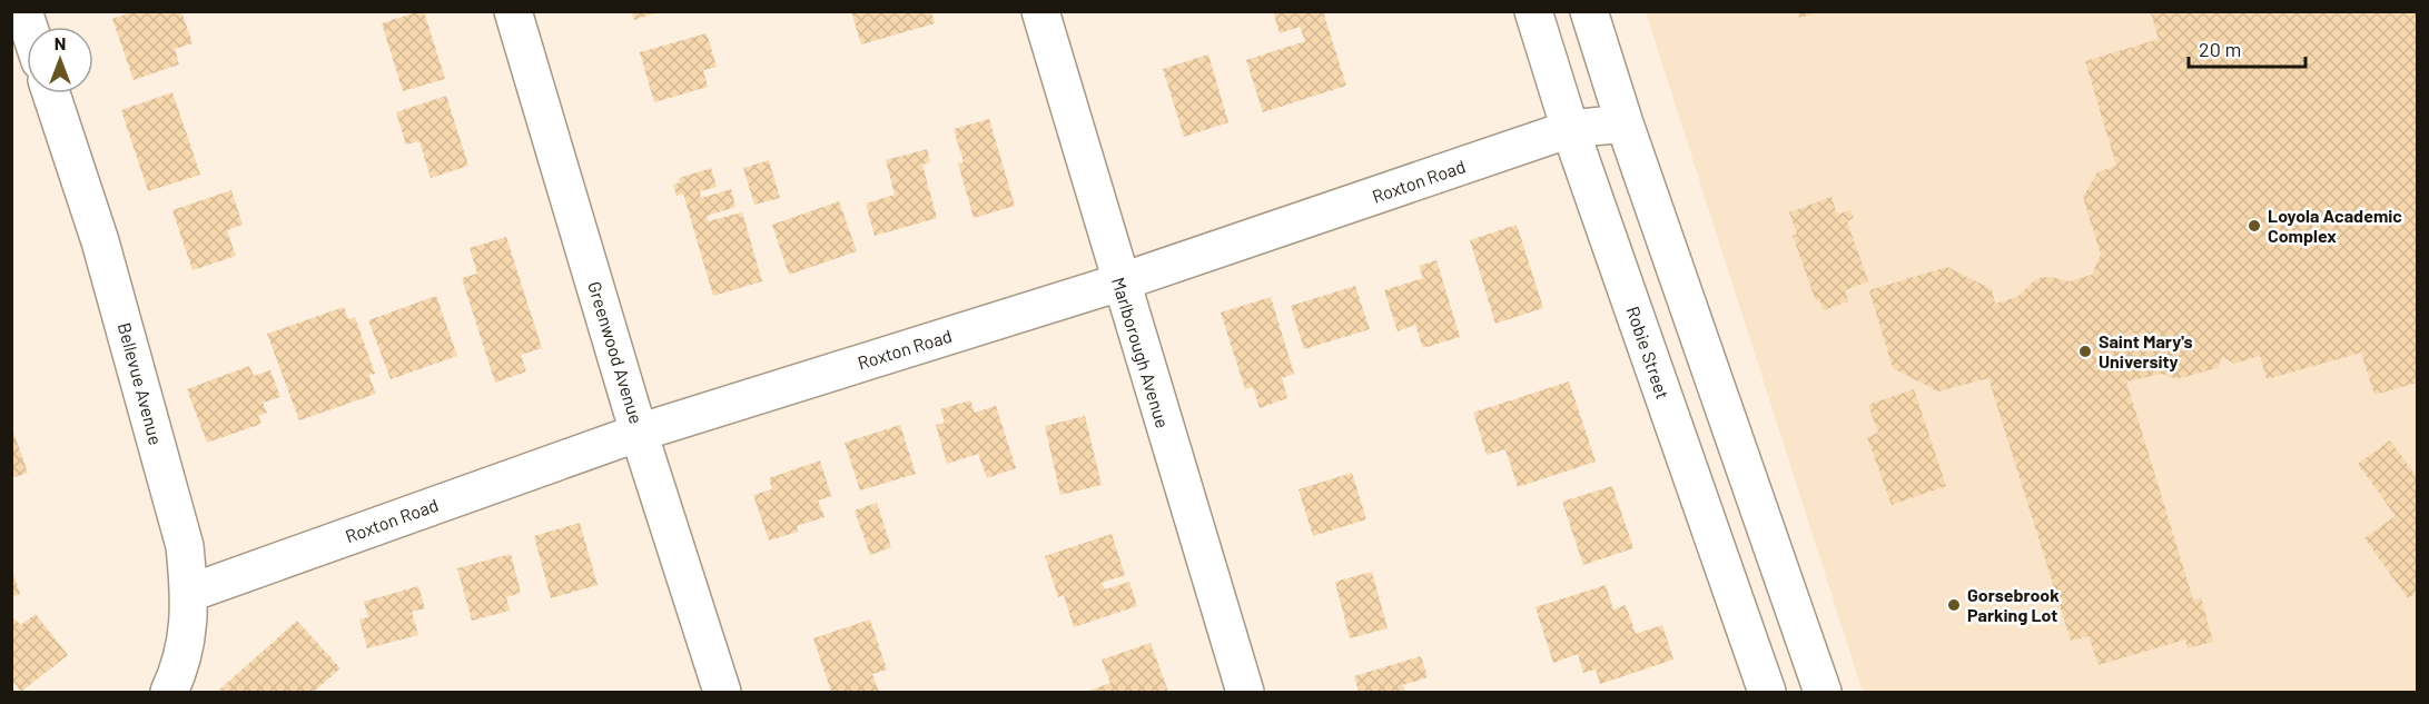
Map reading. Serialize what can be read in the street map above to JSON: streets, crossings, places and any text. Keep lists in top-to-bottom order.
{
  "streets": {
    "street": [
      "Roxton Road",
      "Greenwood Avenue",
      "Marlborough Avenue",
      "Robie Street",
      "Bellevue Avenue"
    ]
  },
  "crossings": [
    ["Roxton Road", "Greenwood Avenue"],
    ["Roxton Road", "Marlborough Avenue"],
    ["Roxton Road", "Robie Street"],
    ["Roxton Road", "Bellevue Avenue"]
  ],
  "places": ["Loyola Academic Complex", "Saint Mary's University", "Gorsebrook Parking Lot"],
  "scale_bar": "20 m",
  "north": "top"
}
